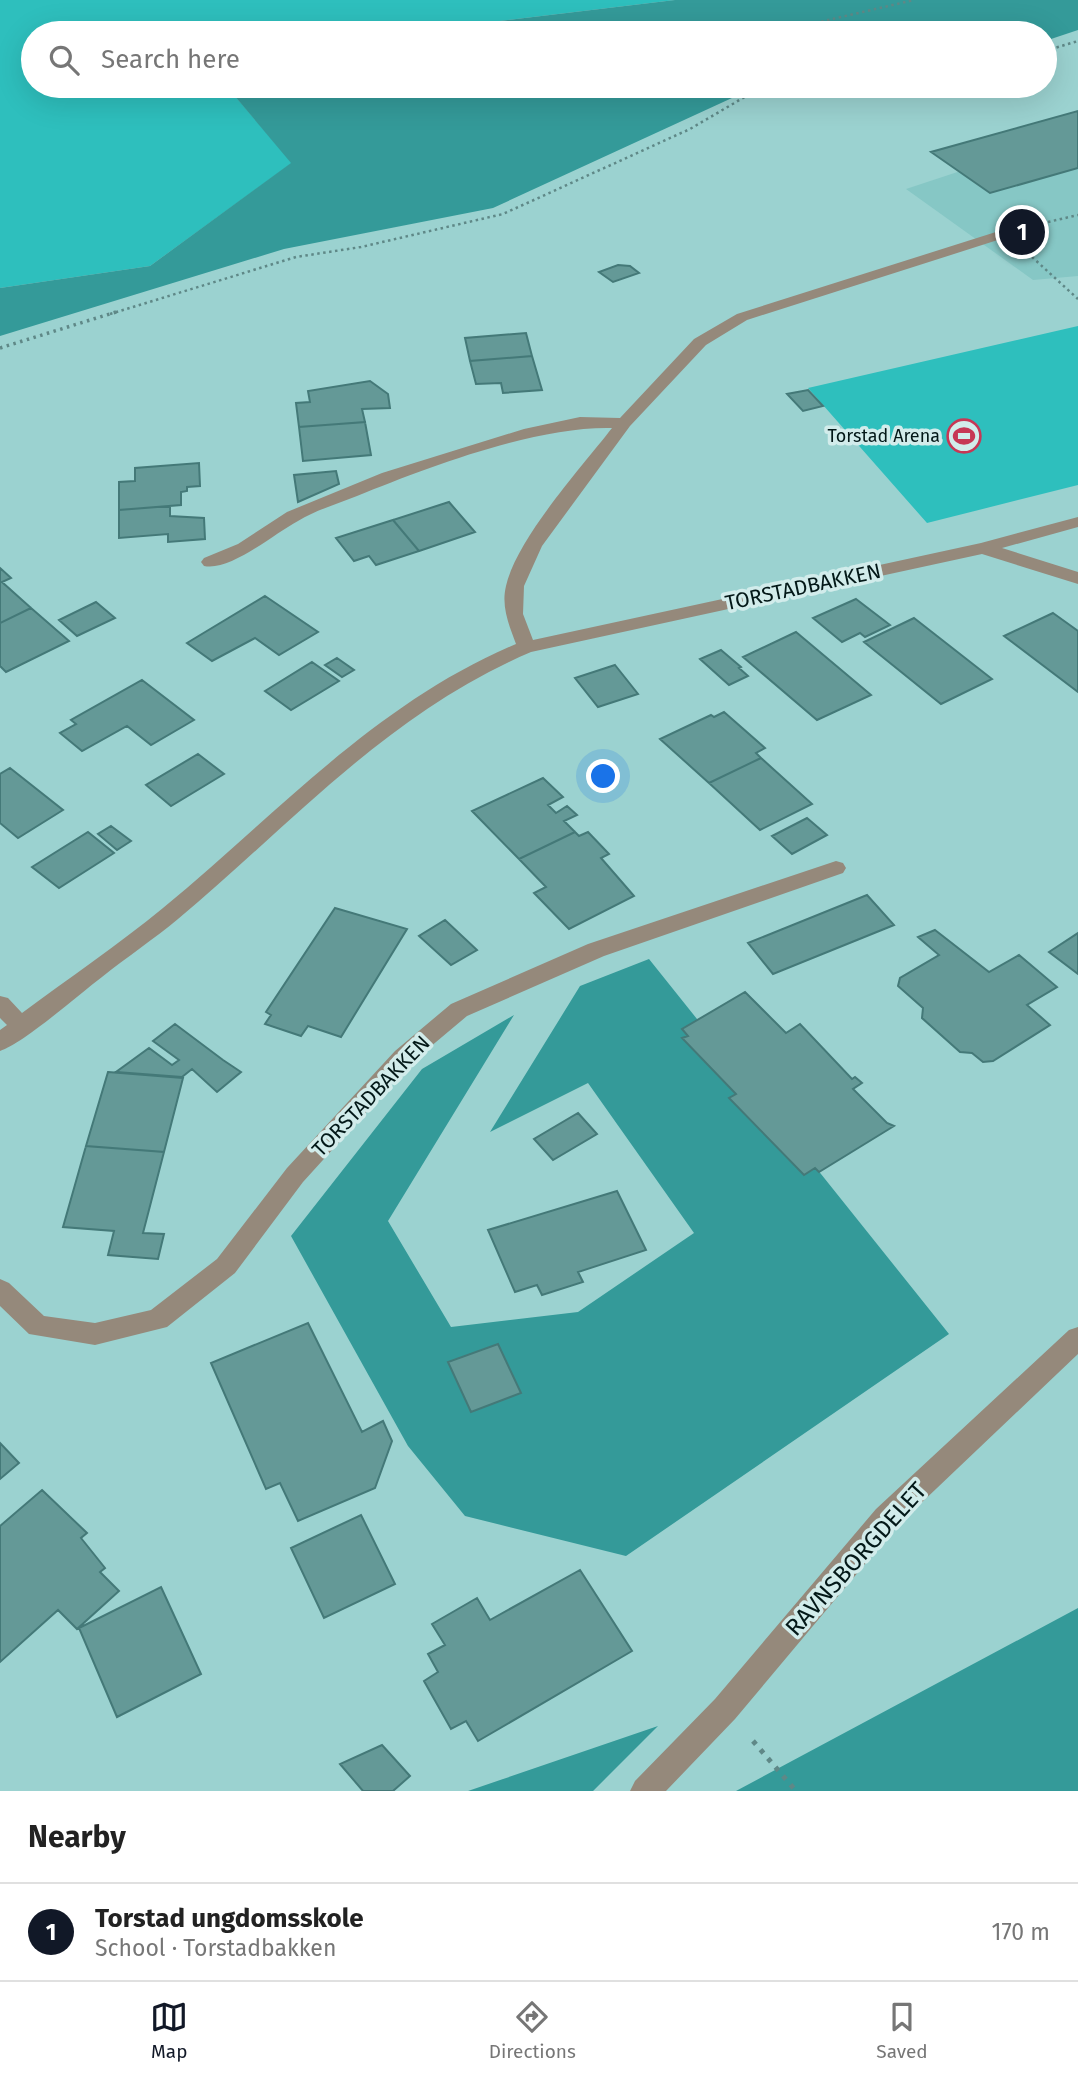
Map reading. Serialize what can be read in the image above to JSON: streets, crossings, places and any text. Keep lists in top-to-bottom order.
{
  "streets": {
    "street": ["TORSTADBAKKEN", "RAVNSBORGDELET"]
  },
  "places": {
    "sports": ["Torstad Arena"]
  },
  "page": {
    "search": "Search here",
    "pins": "1",
    "heading": "Nearby",
    "list": [
      {
        "mark": "1",
        "name": "Torstad ungdomsskole",
        "note": "School · Torstadbakken",
        "value": "170 m"
      }
    ],
    "nav": ["Map", "Directions", "Saved"]
  }
}
